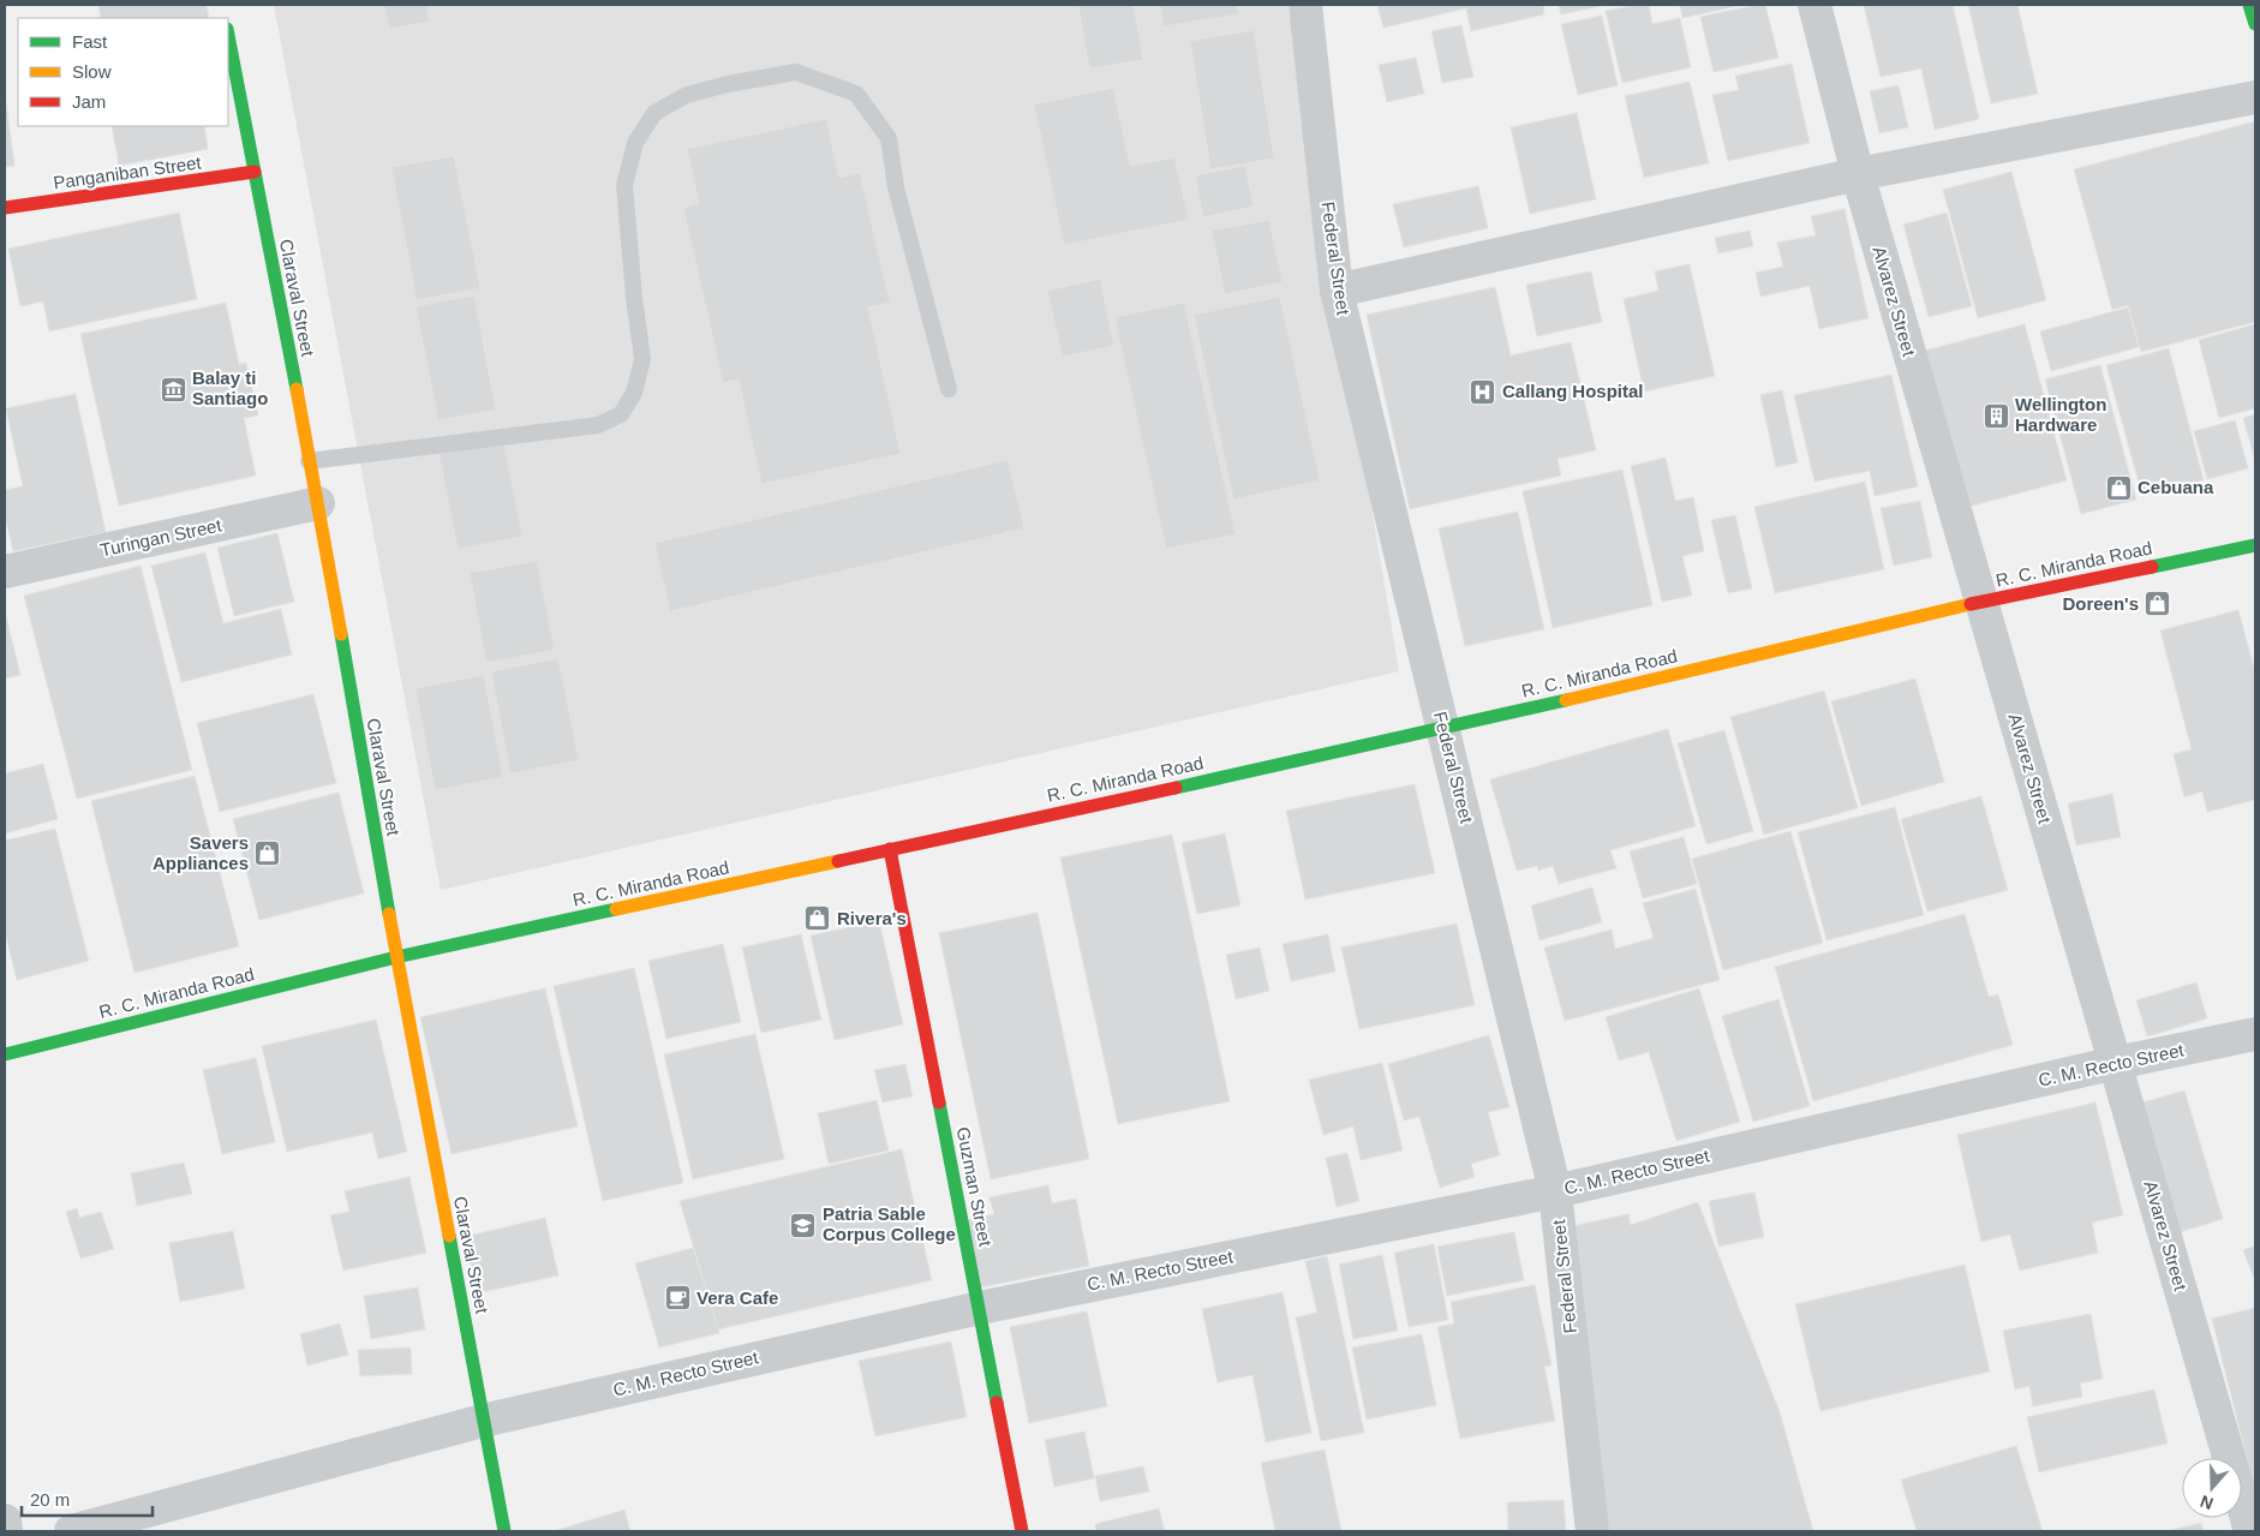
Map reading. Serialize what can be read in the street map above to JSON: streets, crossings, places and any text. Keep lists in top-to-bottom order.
{
  "streets": {
    "street": [
      "Panganiban Street",
      "Federal Street",
      "Claraval Street",
      "Alvarez Street",
      "Turingan Street",
      "R. C. Miranda Road",
      "C. M. Recto Street",
      "Guzman Street"
    ]
  },
  "crossings": [
    ["Panganiban Street", "Claraval Street"],
    ["Federal Street", "R. C. Miranda Road"],
    ["Federal Street", "C. M. Recto Street"],
    ["Claraval Street", "Turingan Street"],
    ["Claraval Street", "R. C. Miranda Road"],
    ["Claraval Street", "C. M. Recto Street"],
    ["Alvarez Street", "R. C. Miranda Road"],
    ["Alvarez Street", "C. M. Recto Street"],
    ["R. C. Miranda Road", "Guzman Street"],
    ["C. M. Recto Street", "Guzman Street"]
  ],
  "places": {
    "museum": ["Balay ti Santiago"],
    "hospital": ["Callang Hospital"],
    "building": ["Wellington Hardware"],
    "shop": [
      "Cebuana",
      "Doreen's",
      "Savers Appliances",
      "Rivera's"
    ],
    "school or university": ["Patria Sable Corpus College"],
    "cafe": ["Vera Cafe"]
  },
  "legend": ["Fast", "Slow", "Jam"],
  "scale_bar": "20 m",
  "north": "bottom"
}
